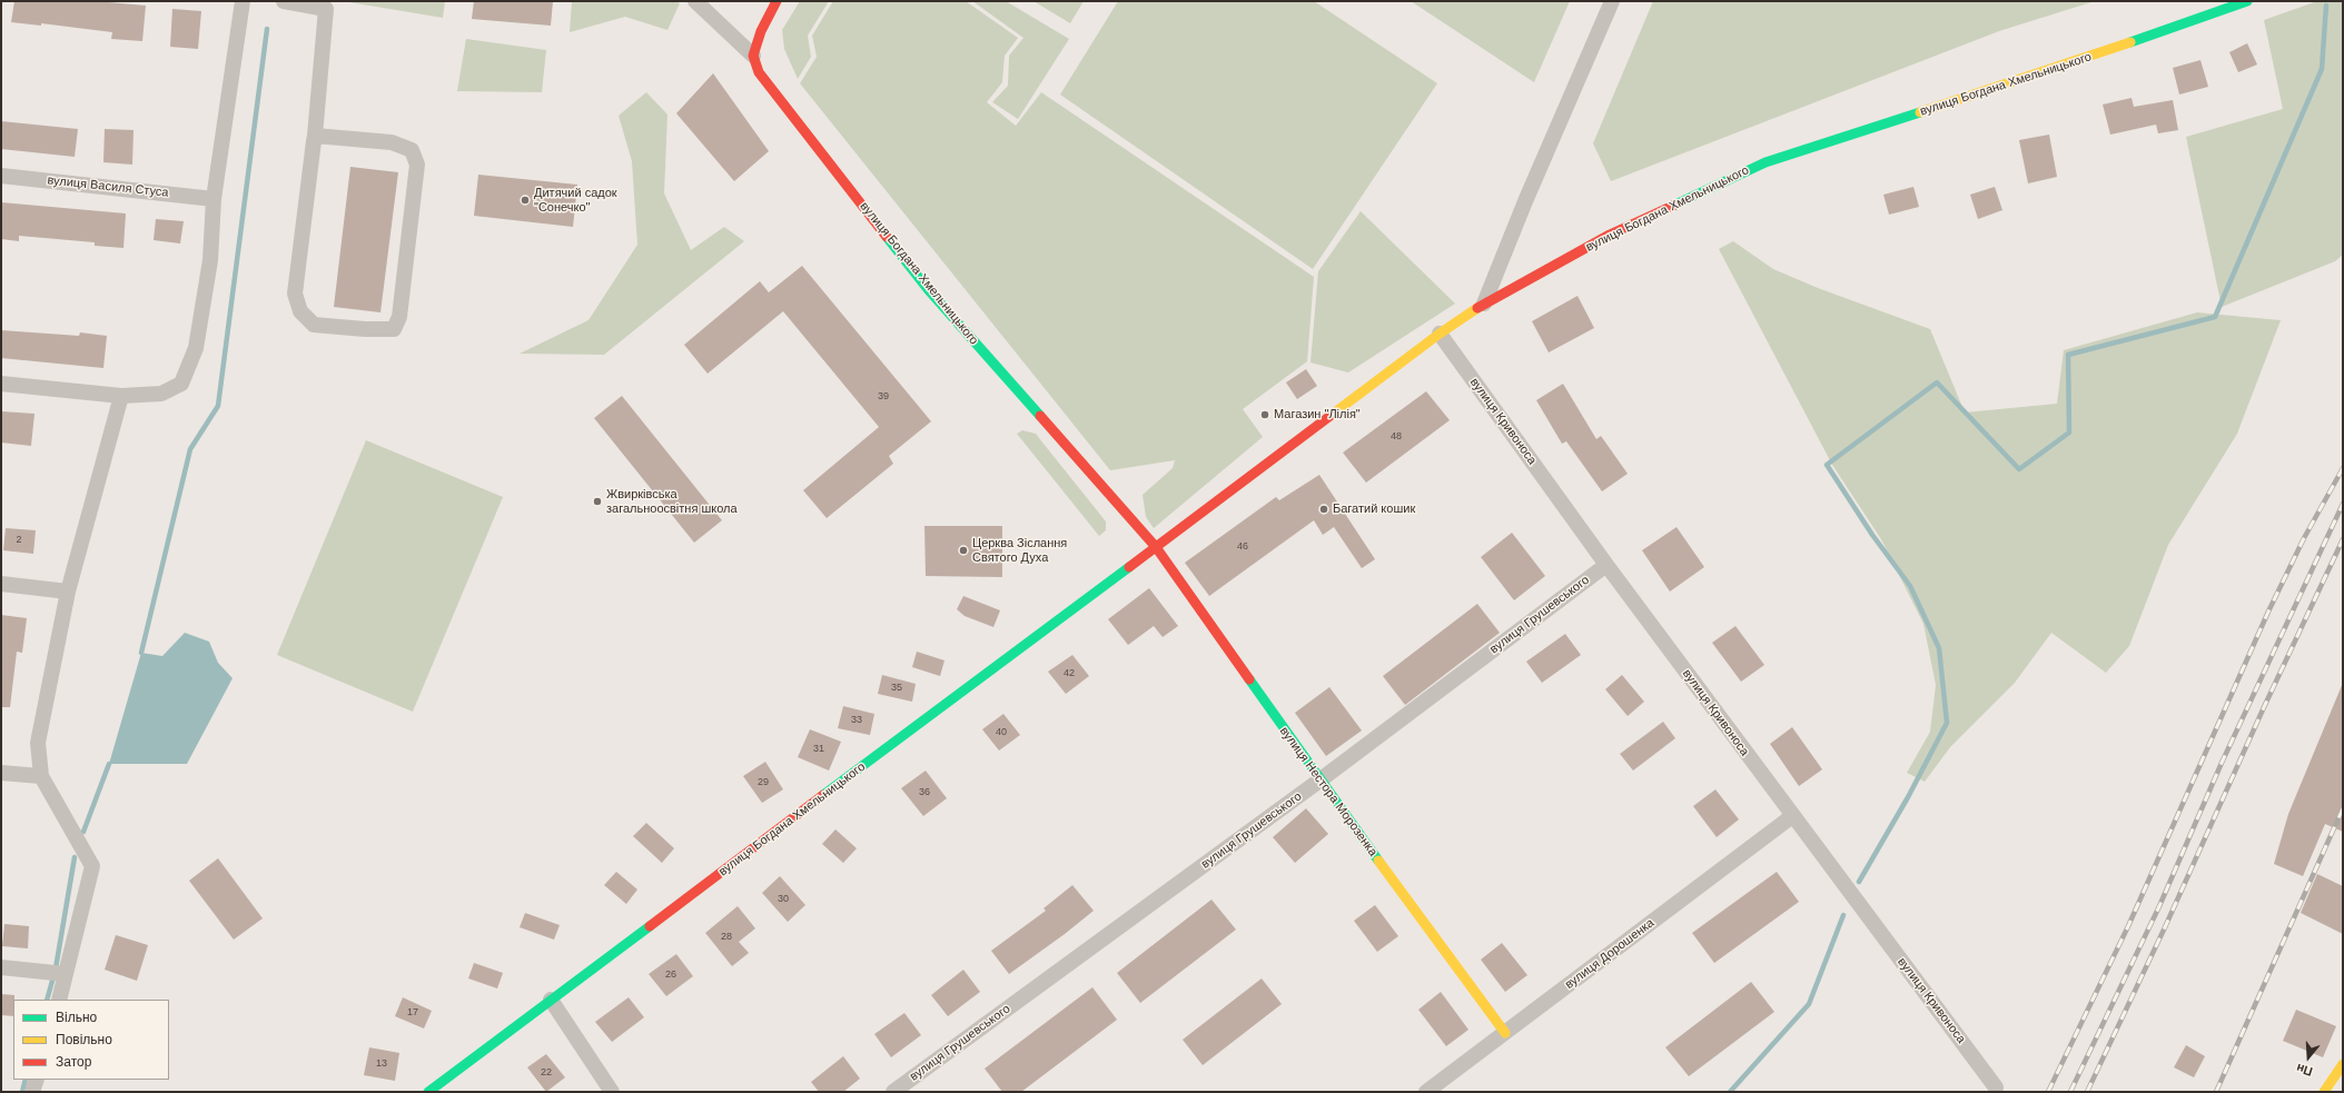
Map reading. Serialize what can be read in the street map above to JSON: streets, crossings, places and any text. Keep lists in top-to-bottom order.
{
  "streets": {
    "street": [
      "вулиця Богдана Хмельницького",
      "вулиця Василя Стуса",
      "вулиця Кривоноса",
      "вулиця Грушевського",
      "вулиця Нестора Морозенка",
      "вулиця Дорошенка"
    ]
  },
  "crossings": [
    ["вулиця Богдана Хмельницького", "вулиця Кривоноса"],
    ["вулиця Богдана Хмельницького", "вулиця Нестора Морозенка"],
    ["вулиця Кривоноса", "вулиця Грушевського"],
    ["вулиця Кривоноса", "вулиця Дорошенка"],
    ["вулиця Грушевського", "вулиця Нестора Морозенка"],
    ["вулиця Нестора Морозенка", "вулиця Дорошенка"]
  ],
  "places": [
    "Дитячий садок \"Сонечко\"",
    "Магазин \"Лілія\"",
    "Жвирківська загальноосвітня школа",
    "Багатий кошик",
    "Церква Зіслання Святого Духа"
  ],
  "house_numbers": [
    "39",
    "48",
    "2",
    "46",
    "42",
    "35",
    "33",
    "40",
    "31",
    "29",
    "36",
    "30",
    "28",
    "26",
    "17",
    "13",
    "22"
  ],
  "legend": ["Вільно", "Повільно", "Затор"],
  "north": "bottom"
}
